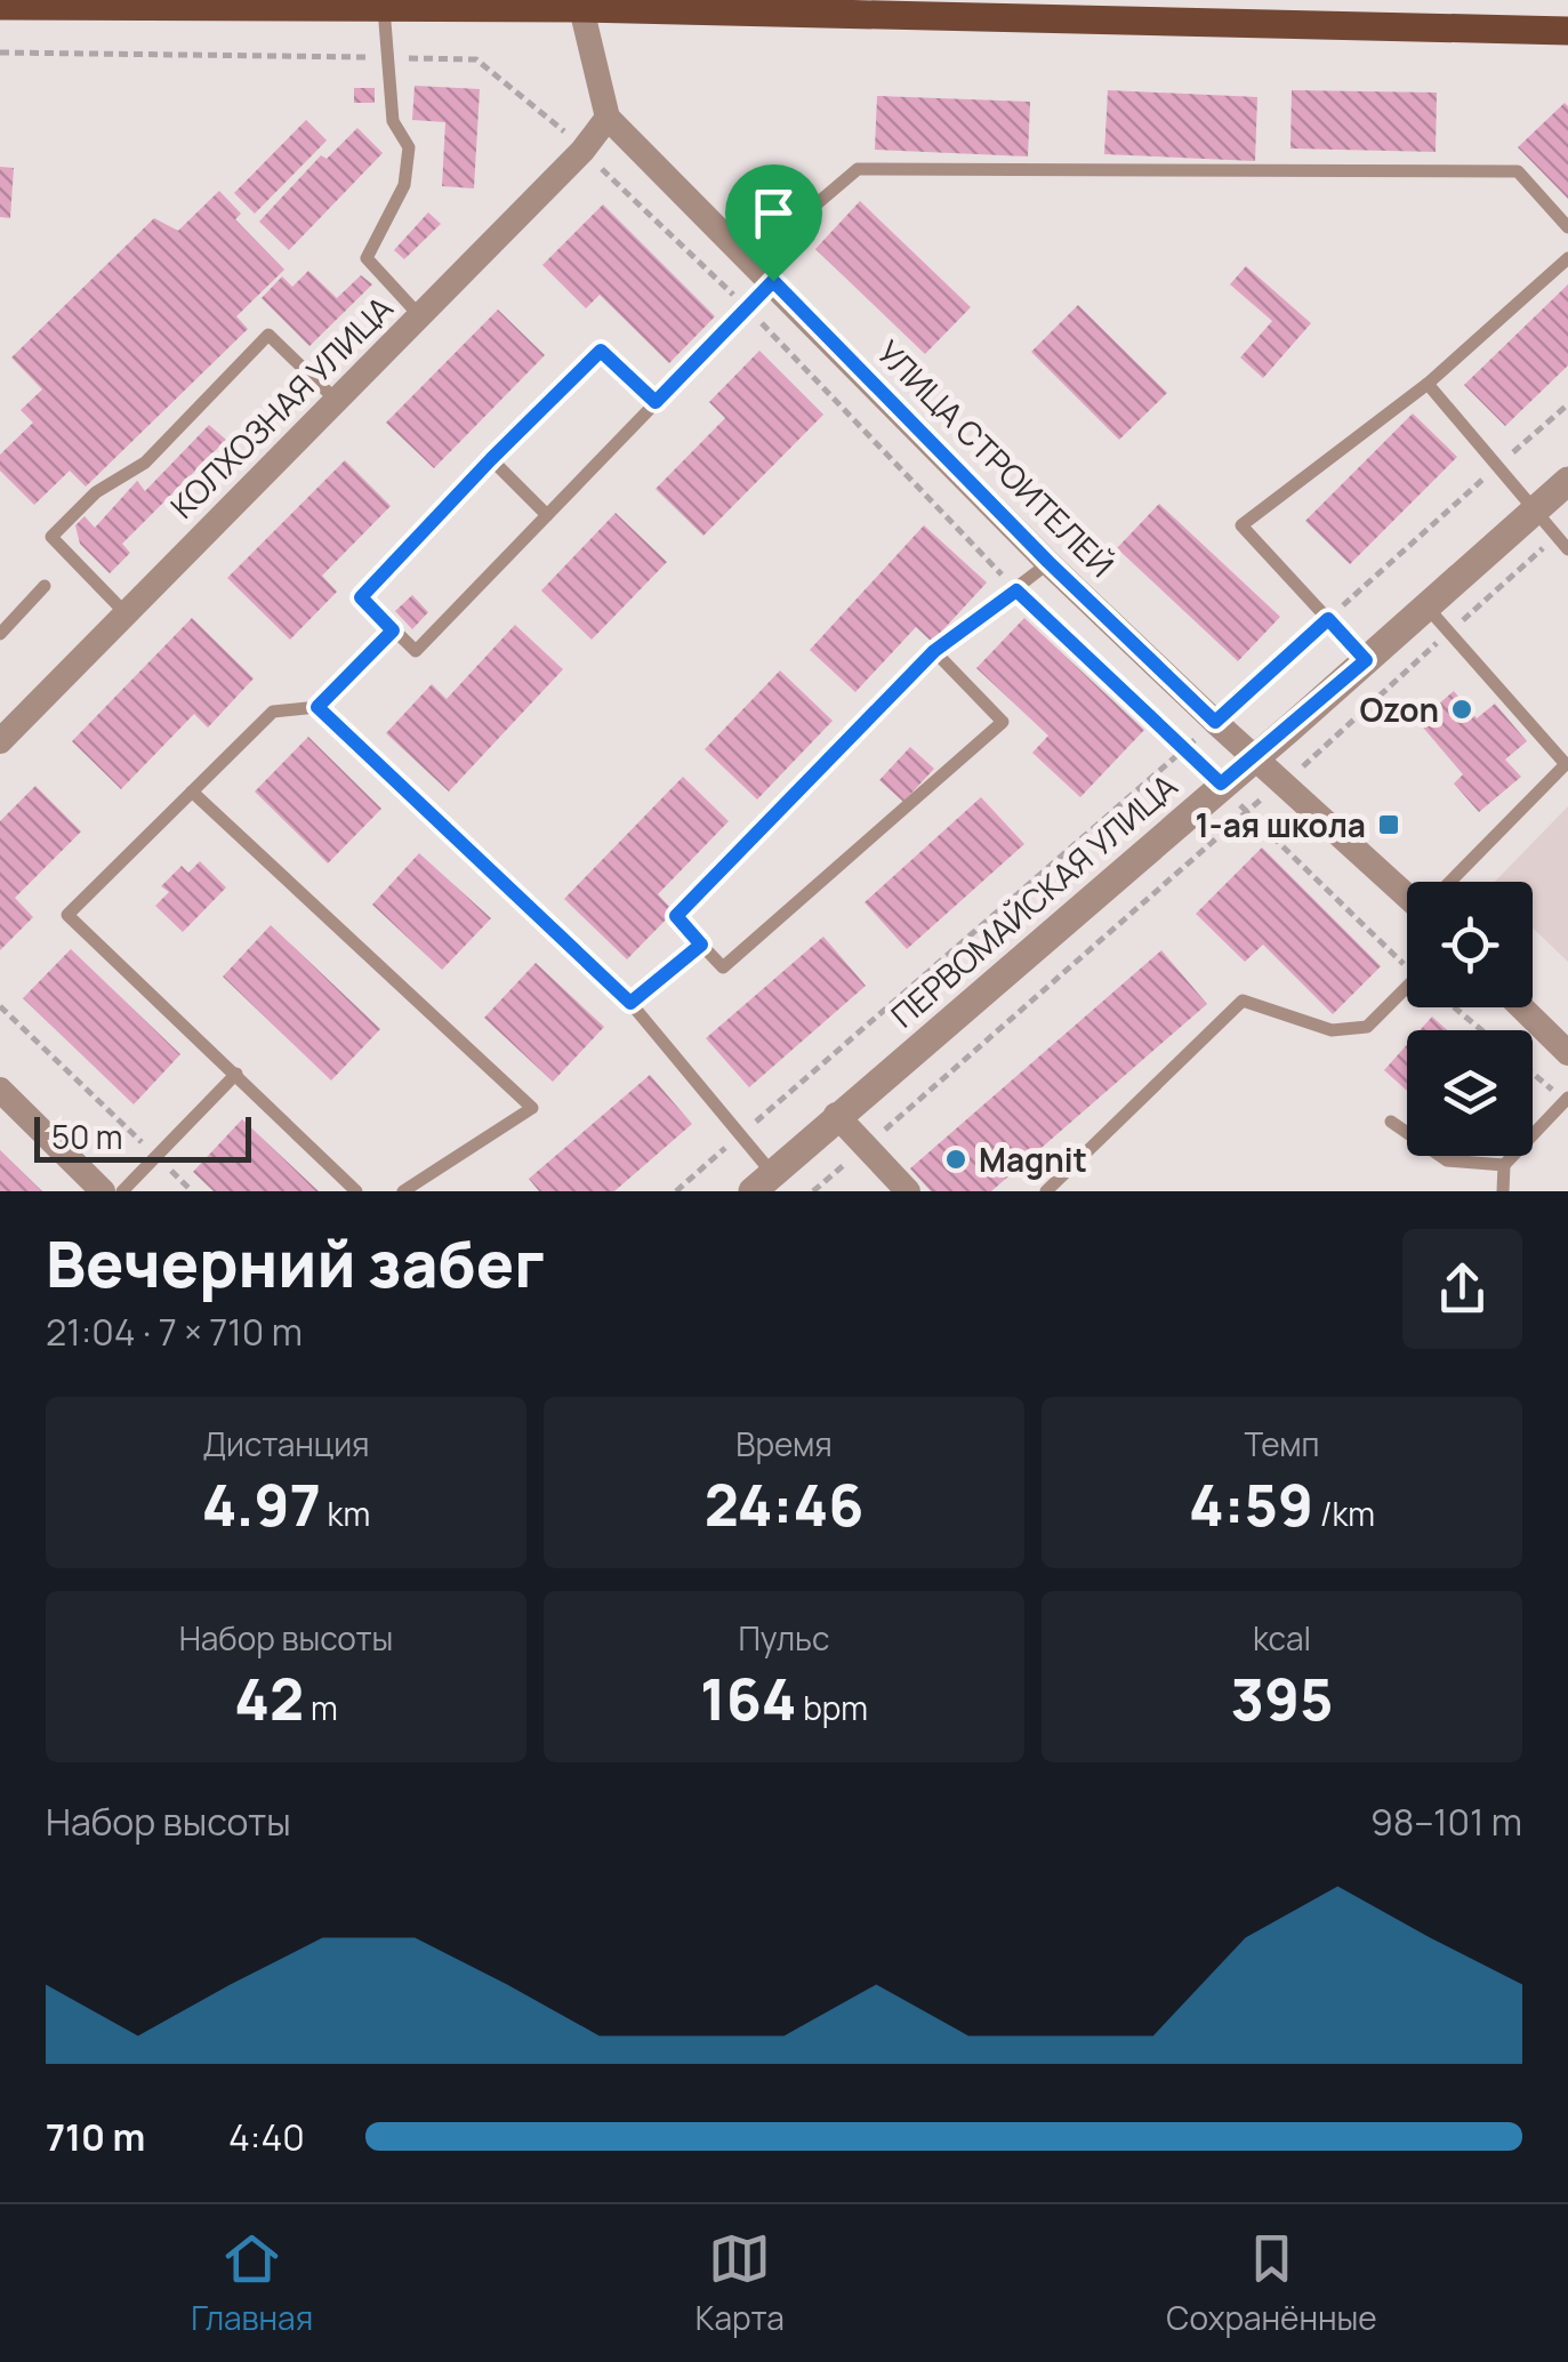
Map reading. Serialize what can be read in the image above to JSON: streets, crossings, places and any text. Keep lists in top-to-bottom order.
{
  "streets": {
    "street": ["КОЛХОЗНАЯ УЛИЦА", "УЛИЦА СТРОИТЕЛЕЙ", "ПЕРВОМАЙСКАЯ УЛИЦА"]
  },
  "crossings": [
    ["КОЛХОЗНАЯ УЛИЦА", "УЛИЦА СТРОИТЕЛЕЙ"],
    ["УЛИЦА СТРОИТЕЛЕЙ", "ПЕРВОМАЙСКАЯ УЛИЦА"]
  ],
  "places": {
    "other": ["Ozon", "Magnit"],
    "transit": ["1-ая школа"]
  },
  "scale_bar": "50 m",
  "page": {
    "scale": "50 m",
    "heading": ["Вечерний забег", "21:04 · 7 × 710 m"],
    "stats": [
      ["Дистанция", "4.97 km"],
      ["Время", "24:46"],
      ["Темп", "4:59 /km"],
      ["Набор высоты", "42 m"],
      ["Пульс", "164 bpm"],
      ["kcal", "395"]
    ],
    "chart": ["Набор высоты", "98–101 m"],
    "list": [
      {
        "name": "710 m",
        "note": "4:40"
      }
    ],
    "tabs": ["Главная", "Карта", "Сохранённые"]
  }
}
